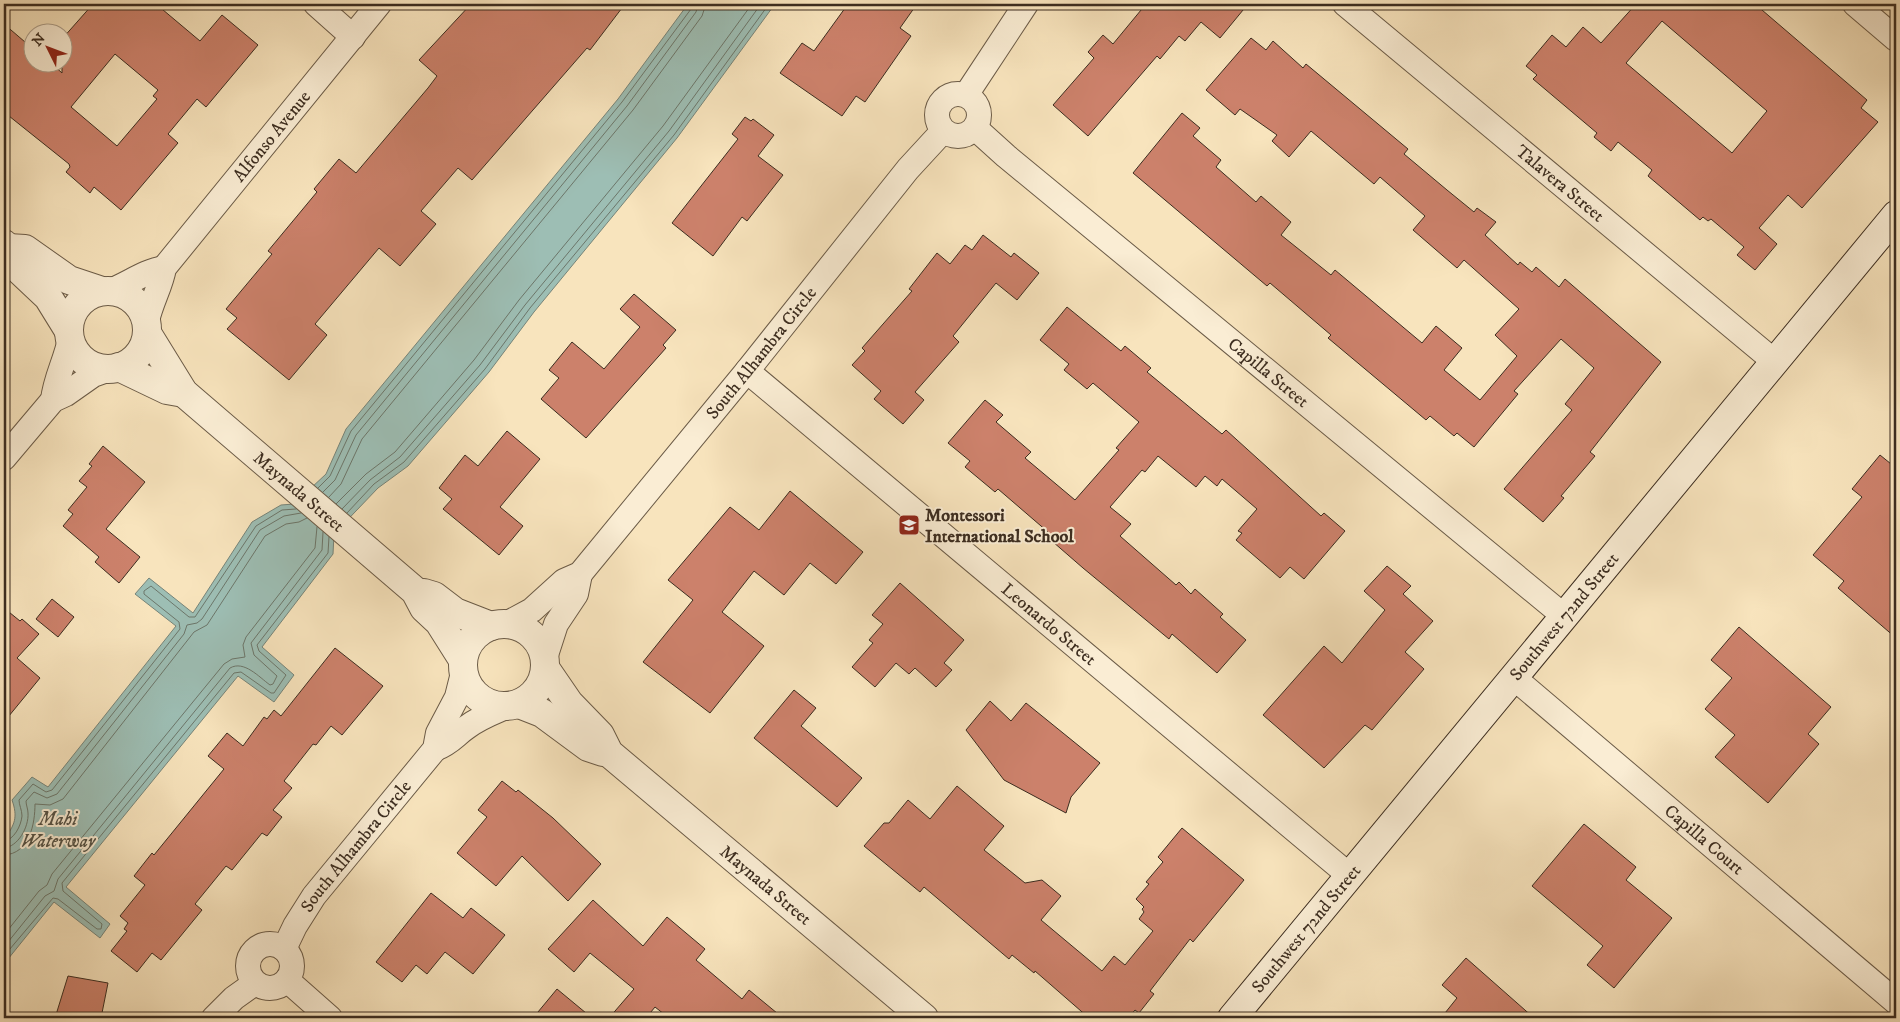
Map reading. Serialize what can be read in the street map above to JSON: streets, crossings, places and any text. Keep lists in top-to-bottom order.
{
  "streets": {
    "street": [
      "Alfonso Avenue",
      "Talavera Street",
      "South Alhambra Circle",
      "Capilla Street",
      "Maynada Street",
      "Southwest 72nd Street",
      "Leonardo Street",
      "Capilla Court"
    ]
  },
  "crossings": [
    ["Alfonso Avenue", "Maynada Street"],
    ["Talavera Street", "Southwest 72nd Street"],
    ["South Alhambra Circle", "Capilla Street"],
    ["South Alhambra Circle", "Maynada Street"],
    ["South Alhambra Circle", "Leonardo Street"],
    ["Capilla Street", "Southwest 72nd Street"],
    ["Southwest 72nd Street", "Leonardo Street"],
    ["Southwest 72nd Street", "Capilla Court"]
  ],
  "water": ["Mahi Waterway"],
  "places": {
    "school or university": ["Montessori International School"]
  },
  "north": "top left"
}
